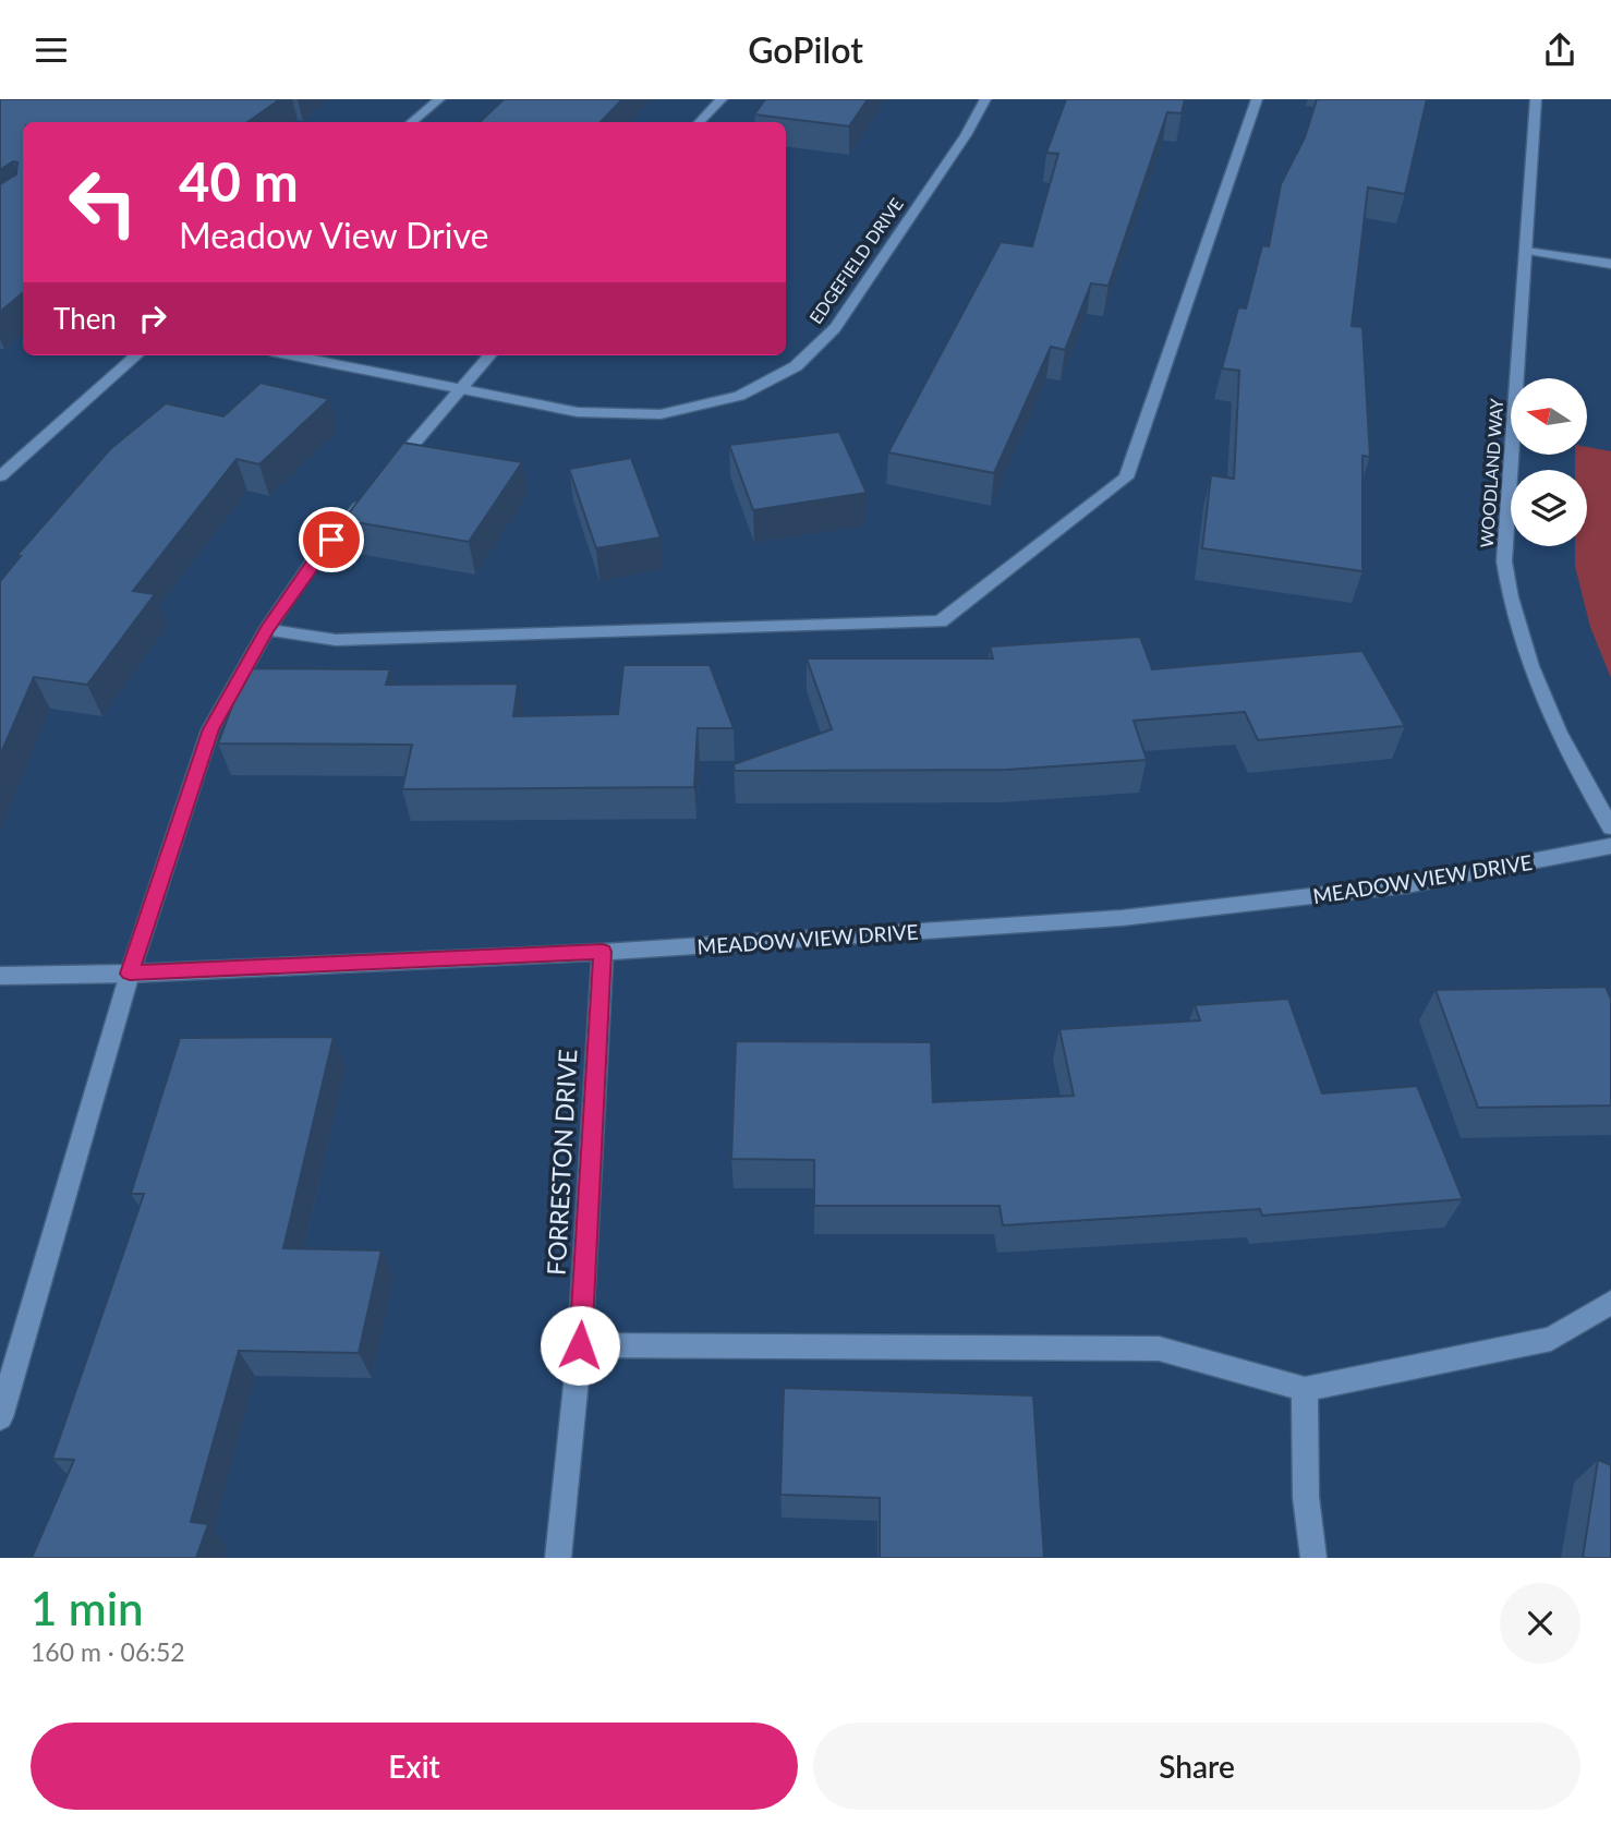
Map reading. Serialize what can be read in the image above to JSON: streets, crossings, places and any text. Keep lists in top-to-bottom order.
{
  "streets": {
    "street": [
      "EDGEFIELD DRIVE",
      "WOODLAND WAY",
      "MEADOW VIEW DRIVE",
      "FORRESTON DRIVE"
    ]
  },
  "crossings": [
    ["MEADOW VIEW DRIVE", "FORRESTON DRIVE"]
  ],
  "north": "left",
  "page": {
    "header": "GoPilot",
    "turn": ["40 m", "Meadow View Drive"],
    "then": "Then",
    "heading": ["1 min", "160 m · 06:52"],
    "buttons": ["Exit", "Share"]
  }
}
